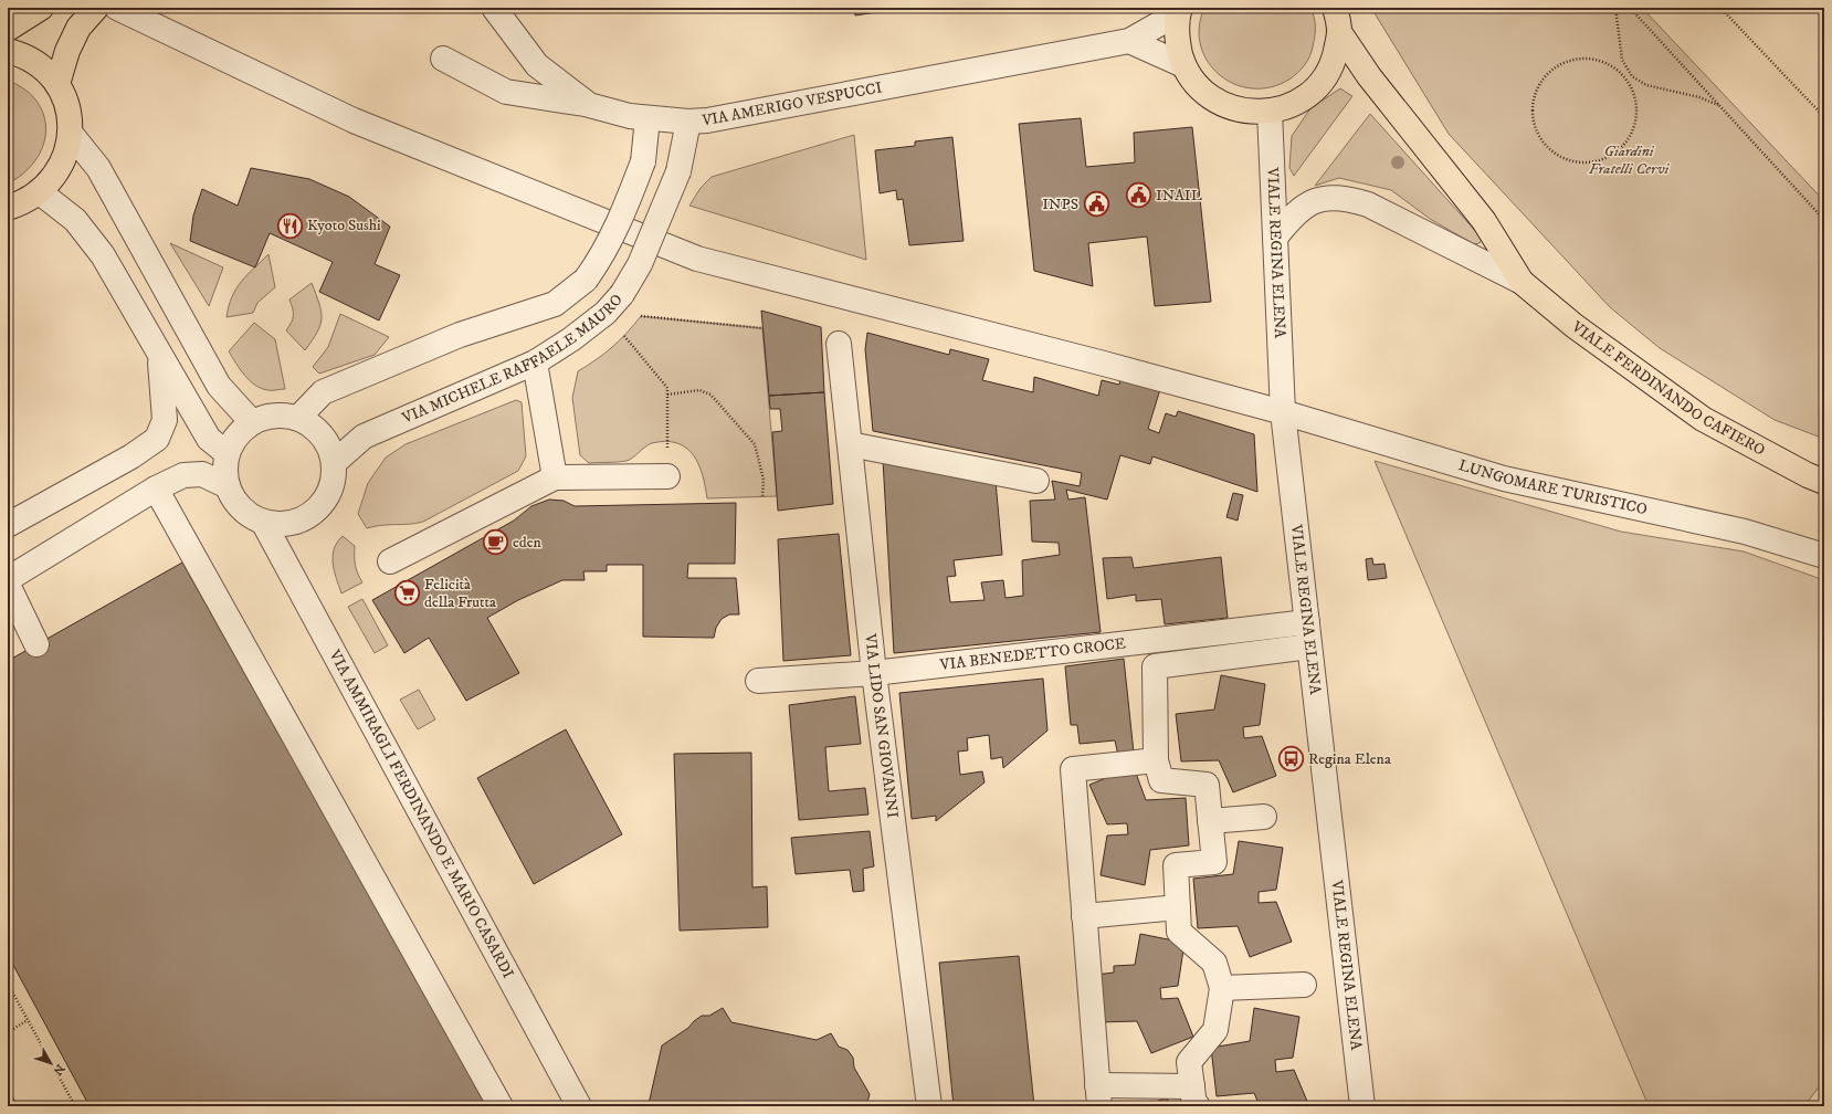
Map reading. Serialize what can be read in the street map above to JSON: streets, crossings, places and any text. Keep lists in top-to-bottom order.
{
  "streets": {
    "main road": ["VIALE FERDINANDO CAFIERO"],
    "street": [
      "VIA AMERIGO VESPUCCI",
      "VIALE REGINA ELENA",
      "VIA MICHELE RAFFAELE MAURO",
      "LUNGOMARE TURISTICO",
      "VIA BENEDETTO CROCE",
      "VIA LIDO SAN GIOVANNI",
      "VIA AMMIRAGLI FERDINANDO E MARIO CASARDI"
    ]
  },
  "crossings": [
    ["VIA AMERIGO VESPUCCI", "VIA MICHELE RAFFAELE MAURO"],
    ["VIALE REGINA ELENA", "VIALE FERDINANDO CAFIERO"],
    ["VIALE REGINA ELENA", "LUNGOMARE TURISTICO"],
    ["VIALE REGINA ELENA", "VIA BENEDETTO CROCE"],
    ["VIA MICHELE RAFFAELE MAURO", "VIA AMMIRAGLI FERDINANDO E MARIO CASARDI"],
    ["VIA BENEDETTO CROCE", "VIA LIDO SAN GIOVANNI"]
  ],
  "parks": ["Giardini Fratelli Cervi"],
  "places": {
    "public building": ["INAIL", "INPS"],
    "restaurant": ["Kyoto Sushi"],
    "cafe": ["eden"],
    "supermarket": ["Felicità della Frutta"],
    "bus stop": ["Regina Elena"]
  },
  "north": "bottom right"
}
